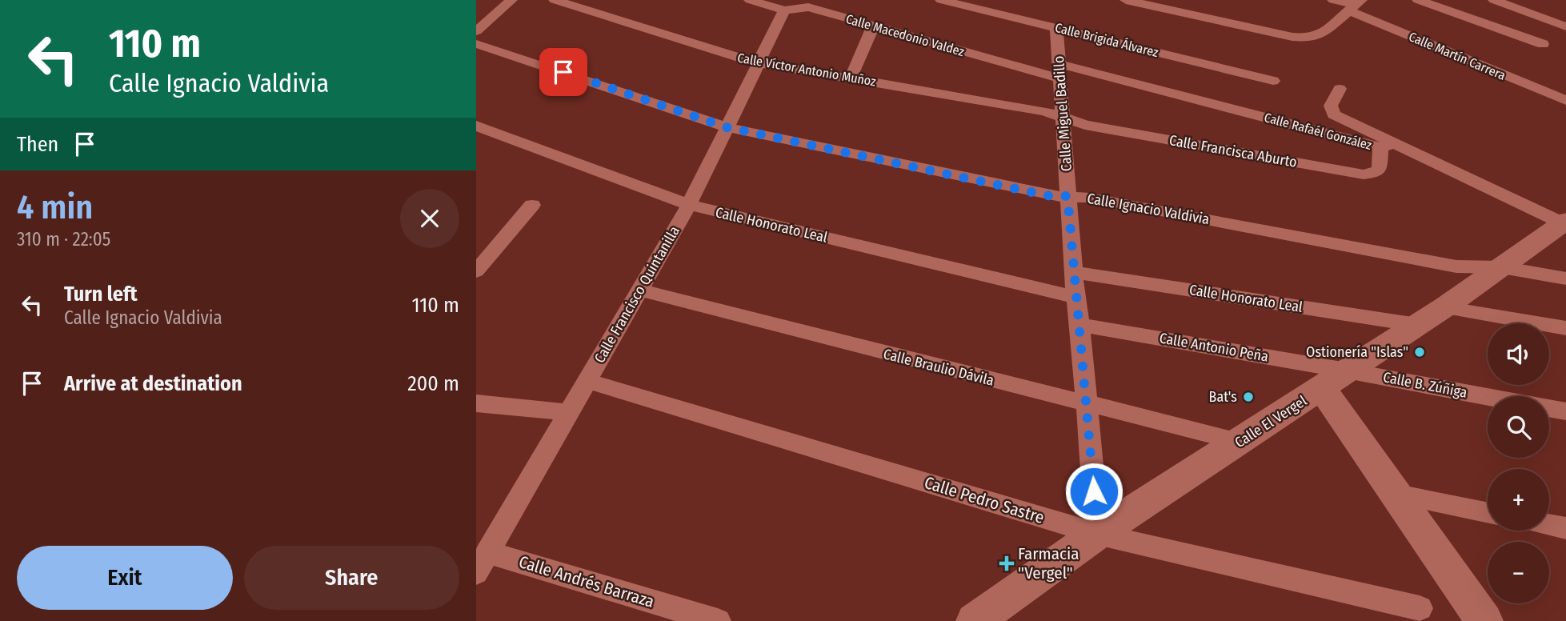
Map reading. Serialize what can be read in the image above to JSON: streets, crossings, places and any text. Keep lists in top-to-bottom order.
{
  "streets": {
    "street": [
      "Calle Macedonio Valdez",
      "Calle Brigida Álvarez",
      "Calle Martín Carrera",
      "Calle Víctor Antonio Muñoz",
      "Calle Miguel Badillo",
      "Calle Rafaél González",
      "Calle Francisca Aburto",
      "Calle Ignacio Valdivia",
      "Calle Honorato Leal",
      "Calle Francisco Quintanilla",
      "Calle Antonio Peña",
      "Calle Braulio Dávila",
      "Calle B. Zúñiga",
      "Calle El Vergel",
      "Calle Pedro Sastre",
      "Calle Andrés Barraza"
    ]
  },
  "crossings": [
    ["Calle Macedonio Valdez", "Calle Miguel Badillo"],
    ["Calle Macedonio Valdez", "Calle Rafaél González"],
    ["Calle Macedonio Valdez", "Calle Francisco Quintanilla"],
    ["Calle Brigida Álvarez", "Calle Miguel Badillo"],
    ["Calle Víctor Antonio Muñoz", "Calle Miguel Badillo"],
    ["Calle Víctor Antonio Muñoz", "Calle Francisca Aburto"],
    ["Calle Víctor Antonio Muñoz", "Calle Francisco Quintanilla"],
    ["Calle Miguel Badillo", "Calle Rafaél González"],
    ["Calle Miguel Badillo", "Calle Francisca Aburto"],
    ["Calle Miguel Badillo", "Calle Ignacio Valdivia"],
    ["Calle Miguel Badillo", "Calle Honorato Leal"],
    ["Calle Miguel Badillo", "Calle Antonio Peña"],
    ["Calle Miguel Badillo", "Calle Braulio Dávila"],
    ["Calle Miguel Badillo", "Calle El Vergel"],
    ["Calle Miguel Badillo", "Calle Pedro Sastre"],
    ["Calle Rafaél González", "Calle Francisca Aburto"],
    ["Calle Rafaél González", "Calle El Vergel"],
    ["Calle Ignacio Valdivia", "Calle Francisco Quintanilla"],
    ["Calle Ignacio Valdivia", "Calle El Vergel"],
    ["Calle Honorato Leal", "Calle Francisco Quintanilla"],
    ["Calle Honorato Leal", "Calle El Vergel"],
    ["Calle Francisco Quintanilla", "Calle Braulio Dávila"],
    ["Calle Francisco Quintanilla", "Calle Pedro Sastre"],
    ["Calle Francisco Quintanilla", "Calle Andrés Barraza"],
    ["Calle Antonio Peña", "Calle B. Zúñiga"],
    ["Calle Antonio Peña", "Calle El Vergel"],
    ["Calle Braulio Dávila", "Calle El Vergel"],
    ["Calle B. Zúñiga", "Calle El Vergel"],
    ["Calle El Vergel", "Calle Pedro Sastre"]
  ],
  "places": {
    "other": ["Ostionería \"Islas\"", "Bat's"],
    "health": ["Farmacia \"Vergel\""]
  },
  "page": {
    "turn": ["110 m", "Calle Ignacio Valdivia"],
    "then": "Then",
    "heading": ["4 min", "310 m · 22:05"],
    "list": [
      {
        "name": "Turn left",
        "note": "Calle Ignacio Valdivia",
        "value": "110 m"
      },
      {
        "name": "Arrive at destination",
        "value": "200 m"
      }
    ],
    "map_buttons": ["+", "−"],
    "buttons": ["Exit", "Share"]
  }
}
